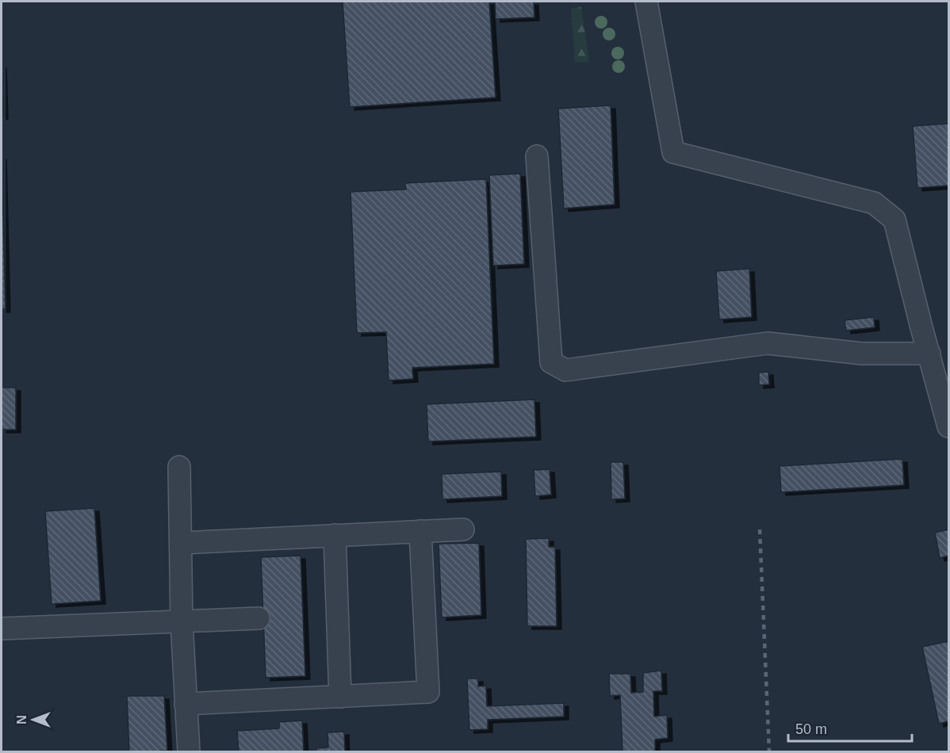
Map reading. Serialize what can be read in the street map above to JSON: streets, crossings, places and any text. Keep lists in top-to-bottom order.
{
  "scale_bar": "50 m",
  "north": "left"
}
